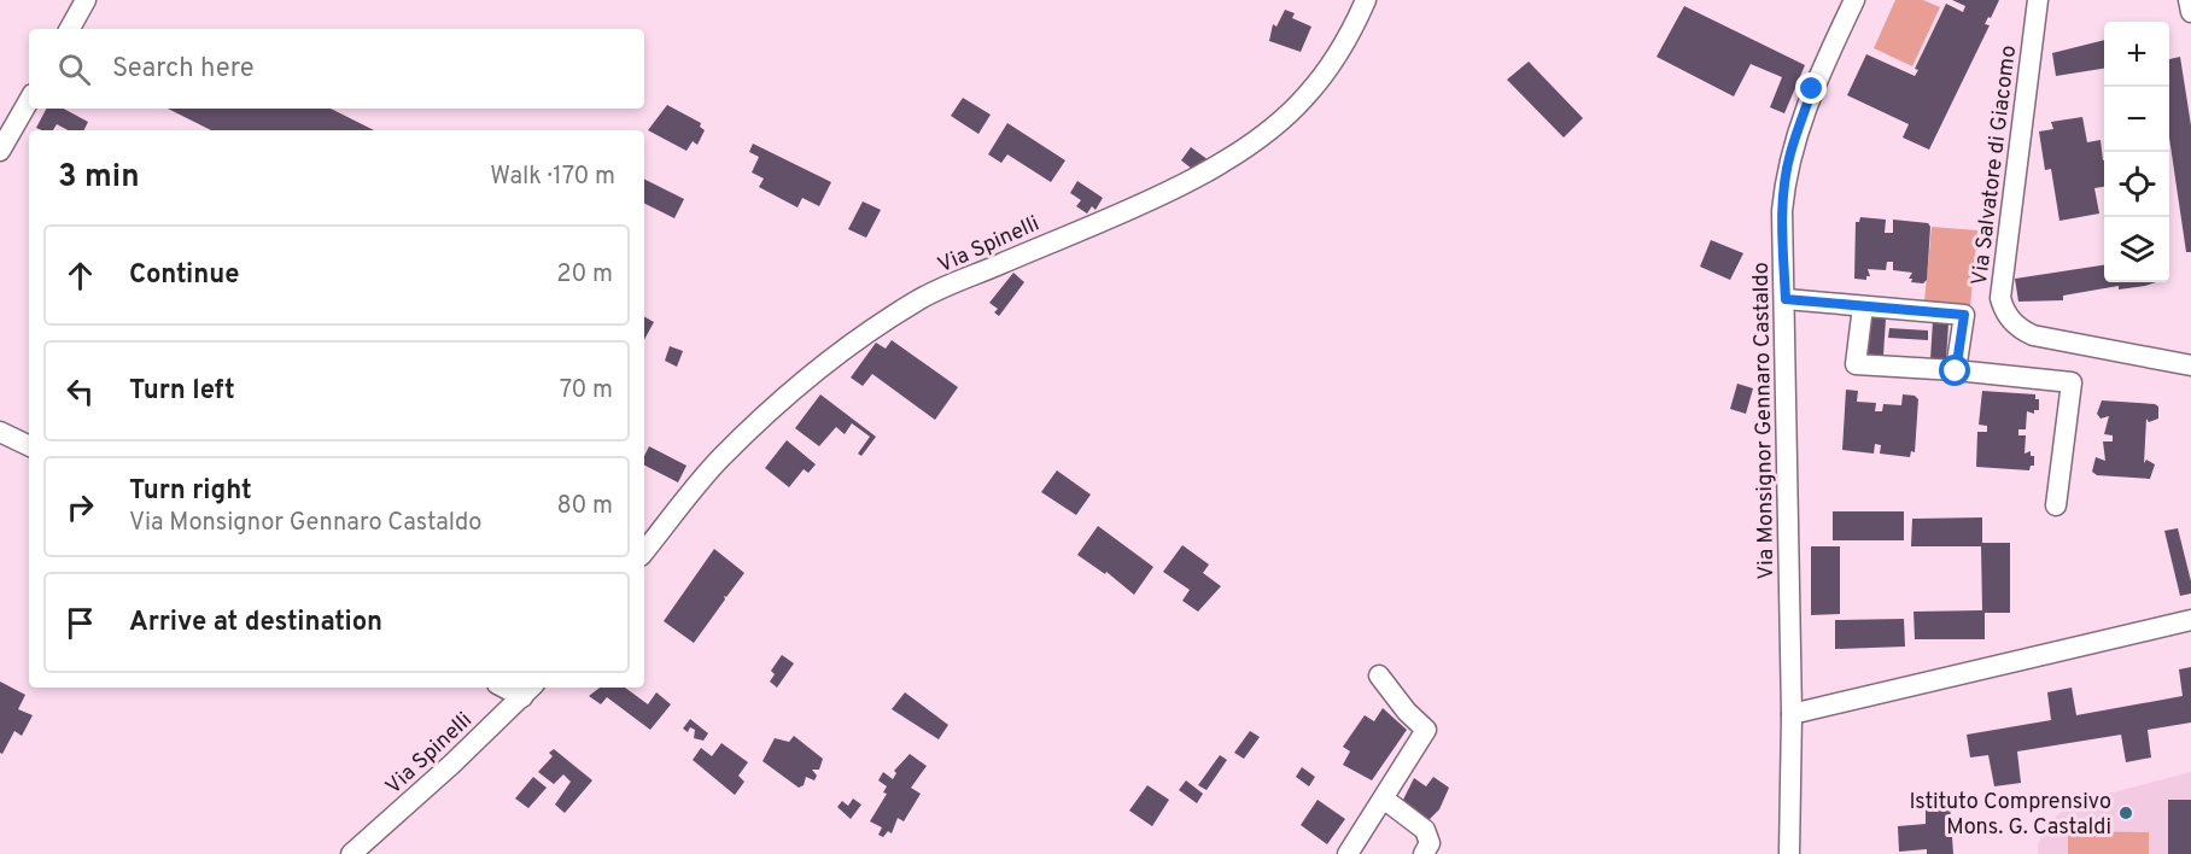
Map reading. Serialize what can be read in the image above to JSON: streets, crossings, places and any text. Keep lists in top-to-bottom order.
{
  "streets": {
    "street": ["Via Salvatore di Giacomo", "Via Spinelli", "Via Monsignor Gennaro Castaldo"]
  },
  "places": ["Istituto Comprensivo Mons. G. Castaldi"],
  "page": {
    "map_buttons": ["+", "−"],
    "search": "Search here",
    "heading": ["3 min", "Walk · 170 m"],
    "list": [
      ["Continue", "20 m"],
      ["Turn left", "70 m"],
      ["Turn right", "Via Monsignor Gennaro Castaldo", "80 m"],
      "Arrive at destination"
    ]
  }
}
